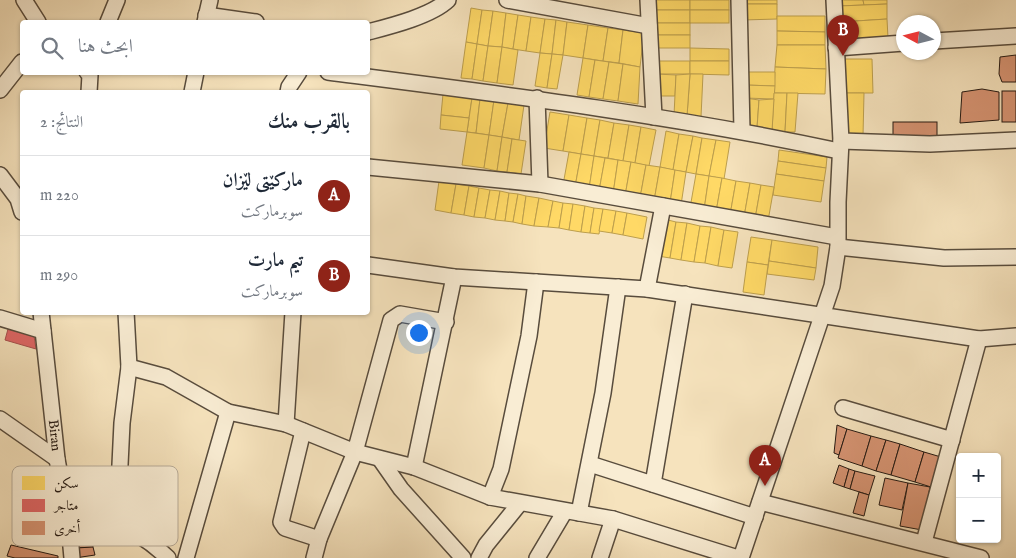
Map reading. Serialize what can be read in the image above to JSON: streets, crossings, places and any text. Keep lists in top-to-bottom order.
{
  "streets": {
    "street": ["Biran"]
  },
  "legend": ["سكن", "متاجر", "أخرى"],
  "north": "left",
  "page": {
    "pins": ["B", "A"],
    "search": "ابحث هنا",
    "heading": ["بالقرب منك", "النتائج: 2"],
    "list": [
      {
        "mark": "A",
        "name": "مارکێتی لێزان",
        "note": "سوبرماركت",
        "value": "220 m"
      },
      {
        "mark": "B",
        "name": "تيم مارت",
        "note": "سوبرماركت",
        "value": "290 m"
      }
    ],
    "map_buttons": ["+", "−"]
  }
}
